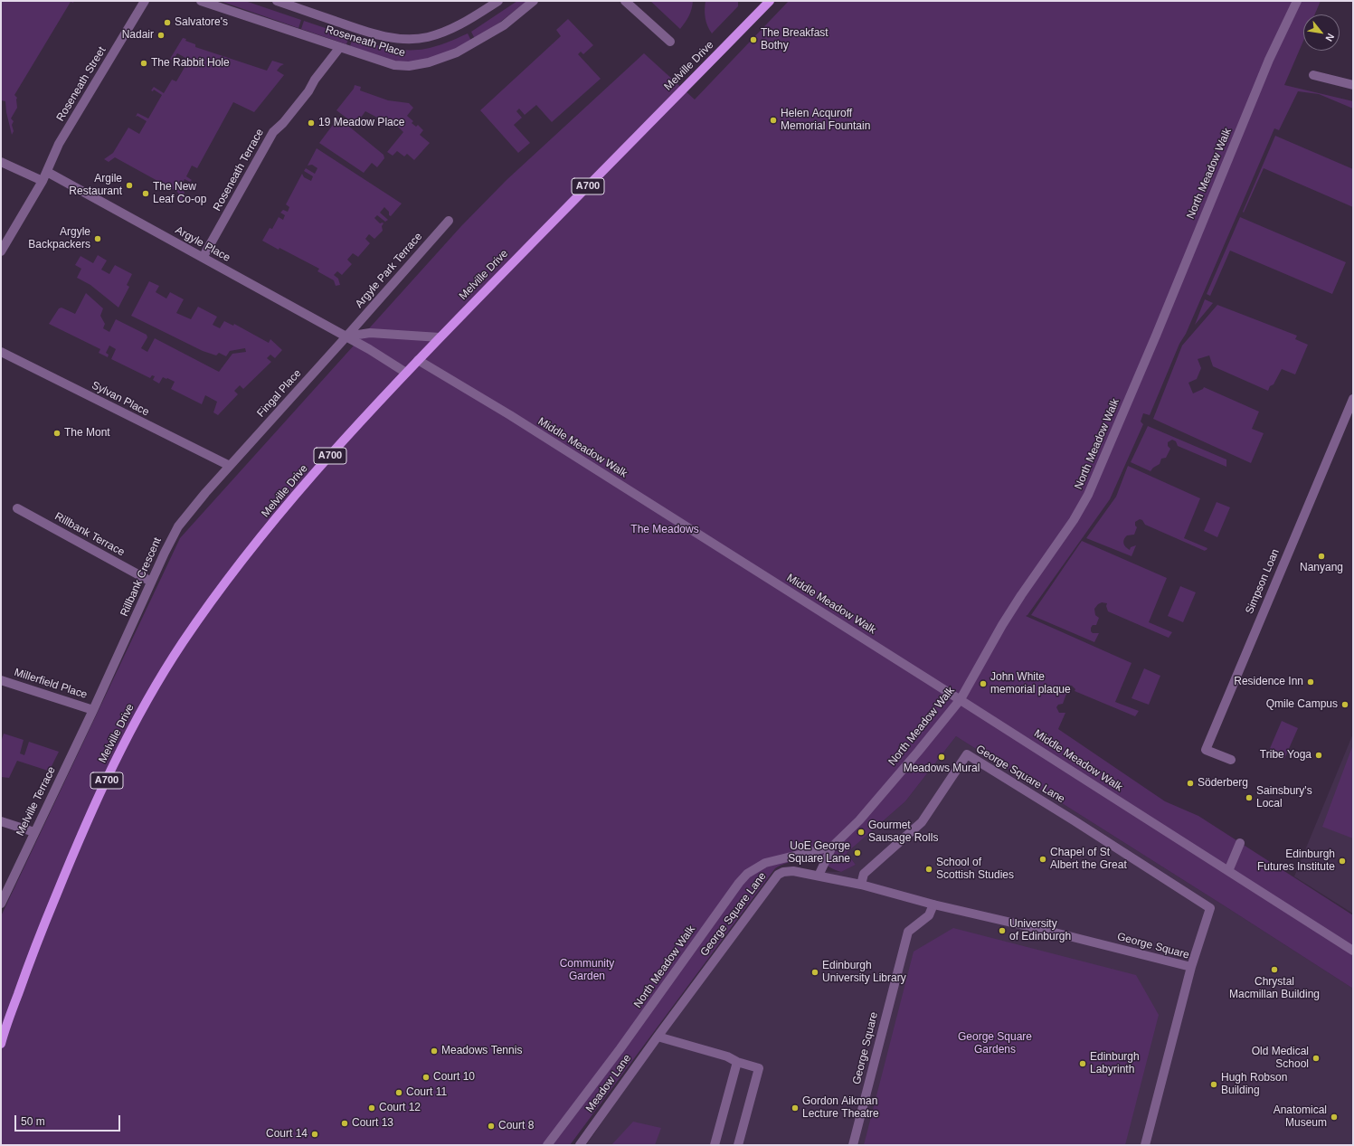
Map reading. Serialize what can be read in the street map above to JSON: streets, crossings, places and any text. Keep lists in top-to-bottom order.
{
  "streets": {
    "main road": ["Melville Drive", "A700"],
    "street": [
      "Roseneath Place",
      "Roseneath Street",
      "Roseneath Terrace",
      "North Meadow Walk",
      "Argyle Place",
      "Argyle Park Terrace",
      "Fingal Place",
      "Sylvan Place",
      "Middle Meadow Walk",
      "Rillbank Terrace",
      "Rillbank Crescent",
      "Simpson Loan",
      "Millerfield Place",
      "George Square Lane",
      "Melville Terrace",
      "George Square",
      "Meadow Lane"
    ]
  },
  "crossings": [
    ["Roseneath Place", "Roseneath Terrace"],
    ["Melville Drive", "Argyle Place"],
    ["Melville Drive", "Middle Meadow Walk"],
    ["Roseneath Street", "Argyle Place"],
    ["Roseneath Terrace", "Argyle Place"],
    ["North Meadow Walk", "Middle Meadow Walk"],
    ["North Meadow Walk", "George Square Lane"],
    ["Argyle Place", "Argyle Park Terrace"],
    ["Argyle Place", "Fingal Place"],
    ["Argyle Park Terrace", "Fingal Place"],
    ["Fingal Place", "Sylvan Place"],
    ["Fingal Place", "Rillbank Crescent"],
    ["Sylvan Place", "Rillbank Crescent"],
    ["Rillbank Terrace", "Rillbank Crescent"],
    ["Rillbank Crescent", "Millerfield Place"],
    ["Rillbank Crescent", "Melville Terrace"],
    ["Millerfield Place", "Melville Terrace"],
    ["George Square Lane", "George Square"],
    ["George Square Lane", "Meadow Lane"]
  ],
  "parks": ["The Meadows", "Community Garden", "George Square Gardens"],
  "places": [
    "Salvatore's",
    "Nadair",
    "The Breakfast Bothy",
    "The Rabbit Hole",
    "Helen Acquroff Memorial Fountain",
    "19 Meadow Place",
    "Argile Restaurant",
    "The New Leaf Co-op",
    "Argyle Backpackers",
    "The Mont",
    "Nanyang",
    "Residence Inn",
    "John White memorial plaque",
    "Qmile Campus",
    "Tribe Yoga",
    "Meadows Mural",
    "Söderberg",
    "Sainsbury's Local",
    "Gourmet Sausage Rolls",
    "UoE George Square Lane",
    "Chapel of St Albert the Great",
    "Edinburgh Futures Institute",
    "School of Scottish Studies",
    "University of Edinburgh",
    "Chrystal Macmillan Building",
    "Edinburgh University Library",
    "Meadows Tennis",
    "Old Medical School",
    "Edinburgh Labyrinth",
    "Court 10",
    "Hugh Robson Building",
    "Court 11",
    "Court 12",
    "Gordon Aikman Lecture Theatre",
    "Anatomical Museum",
    "Court 13",
    "Court 8",
    "Court 14"
  ],
  "scale_bar": "50 m",
  "north": "bottom right"
}
